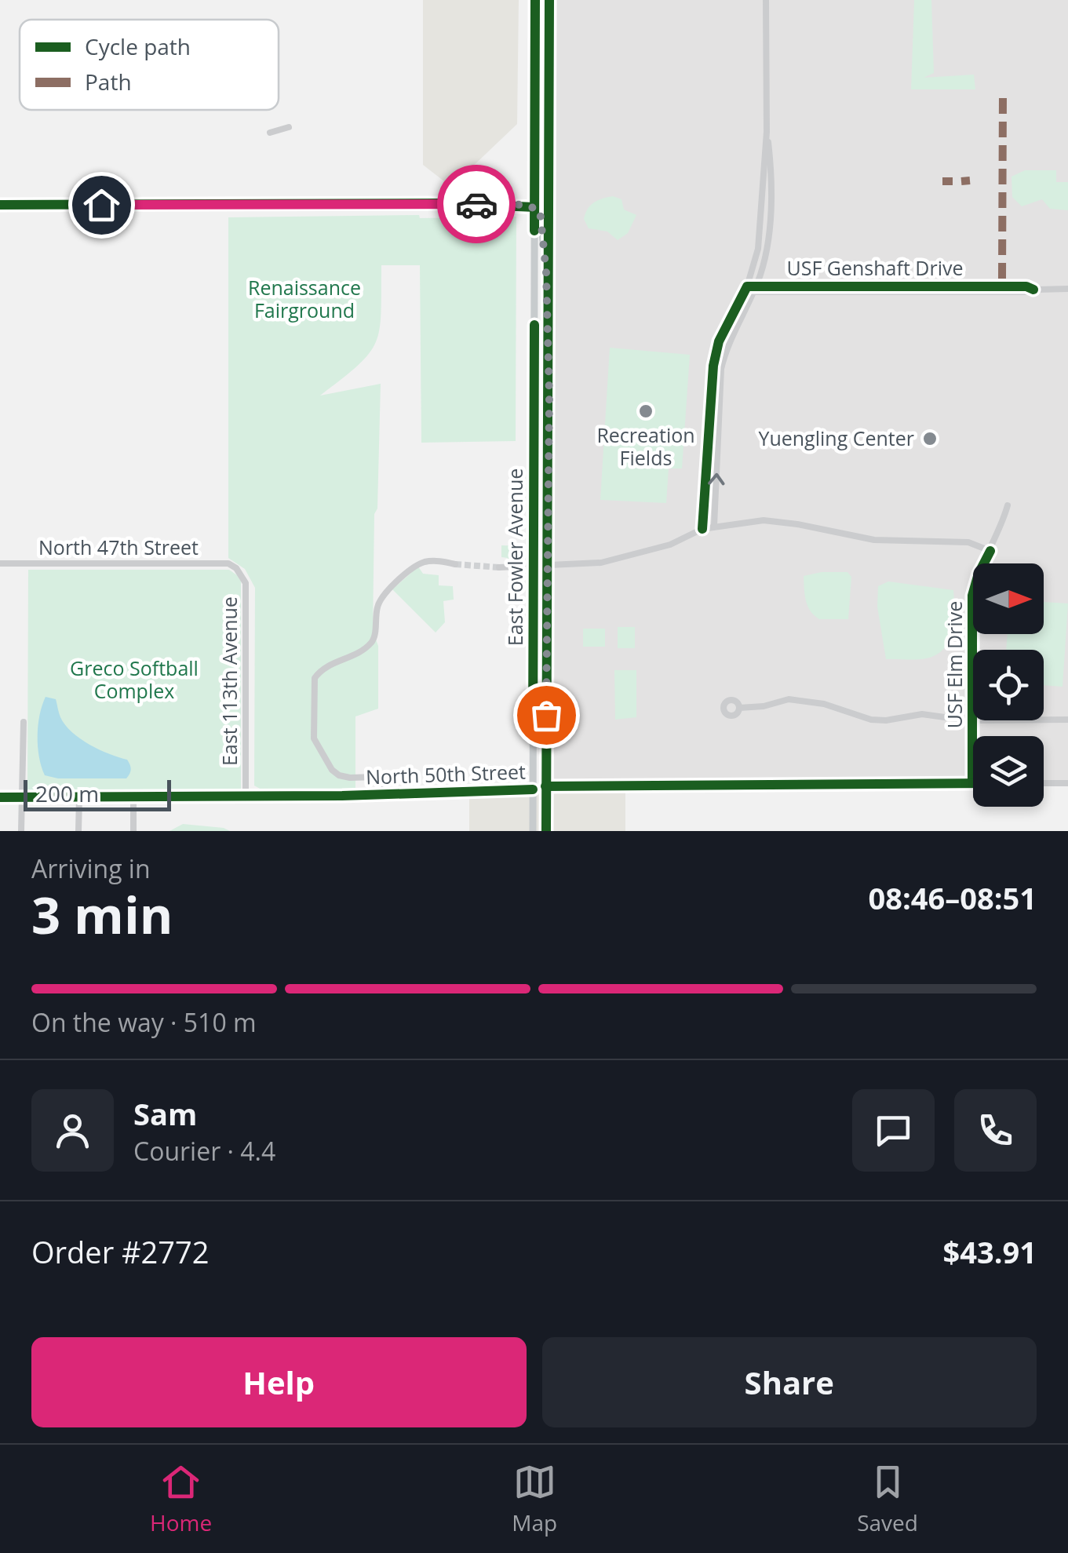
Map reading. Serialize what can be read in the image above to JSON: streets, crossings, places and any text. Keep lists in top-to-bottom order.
{
  "streets": {
    "main road": ["East Fowler Avenue"],
    "street": [
      "USF Genshaft Drive",
      "North 47th Street",
      "USF Elm Drive",
      "East 113th Avenue",
      "North 50th Street"
    ]
  },
  "crossings": [
    ["North 47th Street", "East 113th Avenue"],
    ["East Fowler Avenue", "North 50th Street"],
    ["USF Elm Drive", "North 50th Street"],
    ["East 113th Avenue", "North 50th Street"]
  ],
  "parks": ["Renaissance Fairground", "Greco Softball Complex"],
  "places": ["Recreation Fields", "Yuengling Center"],
  "legend": ["Cycle path", "Path"],
  "scale_bar": "200 m",
  "north": "right",
  "page": {
    "scale": "200 m",
    "heading": ["3 min", "Arriving in", "08:46–08:51"],
    "panel": [
      "Sam",
      "Courier · 4.4",
      "Order #2772",
      "$43.91"
    ],
    "bar": "On the way · 510 m",
    "buttons": ["Help", "Share"],
    "tabs": ["Home", "Map", "Saved"]
  }
}
